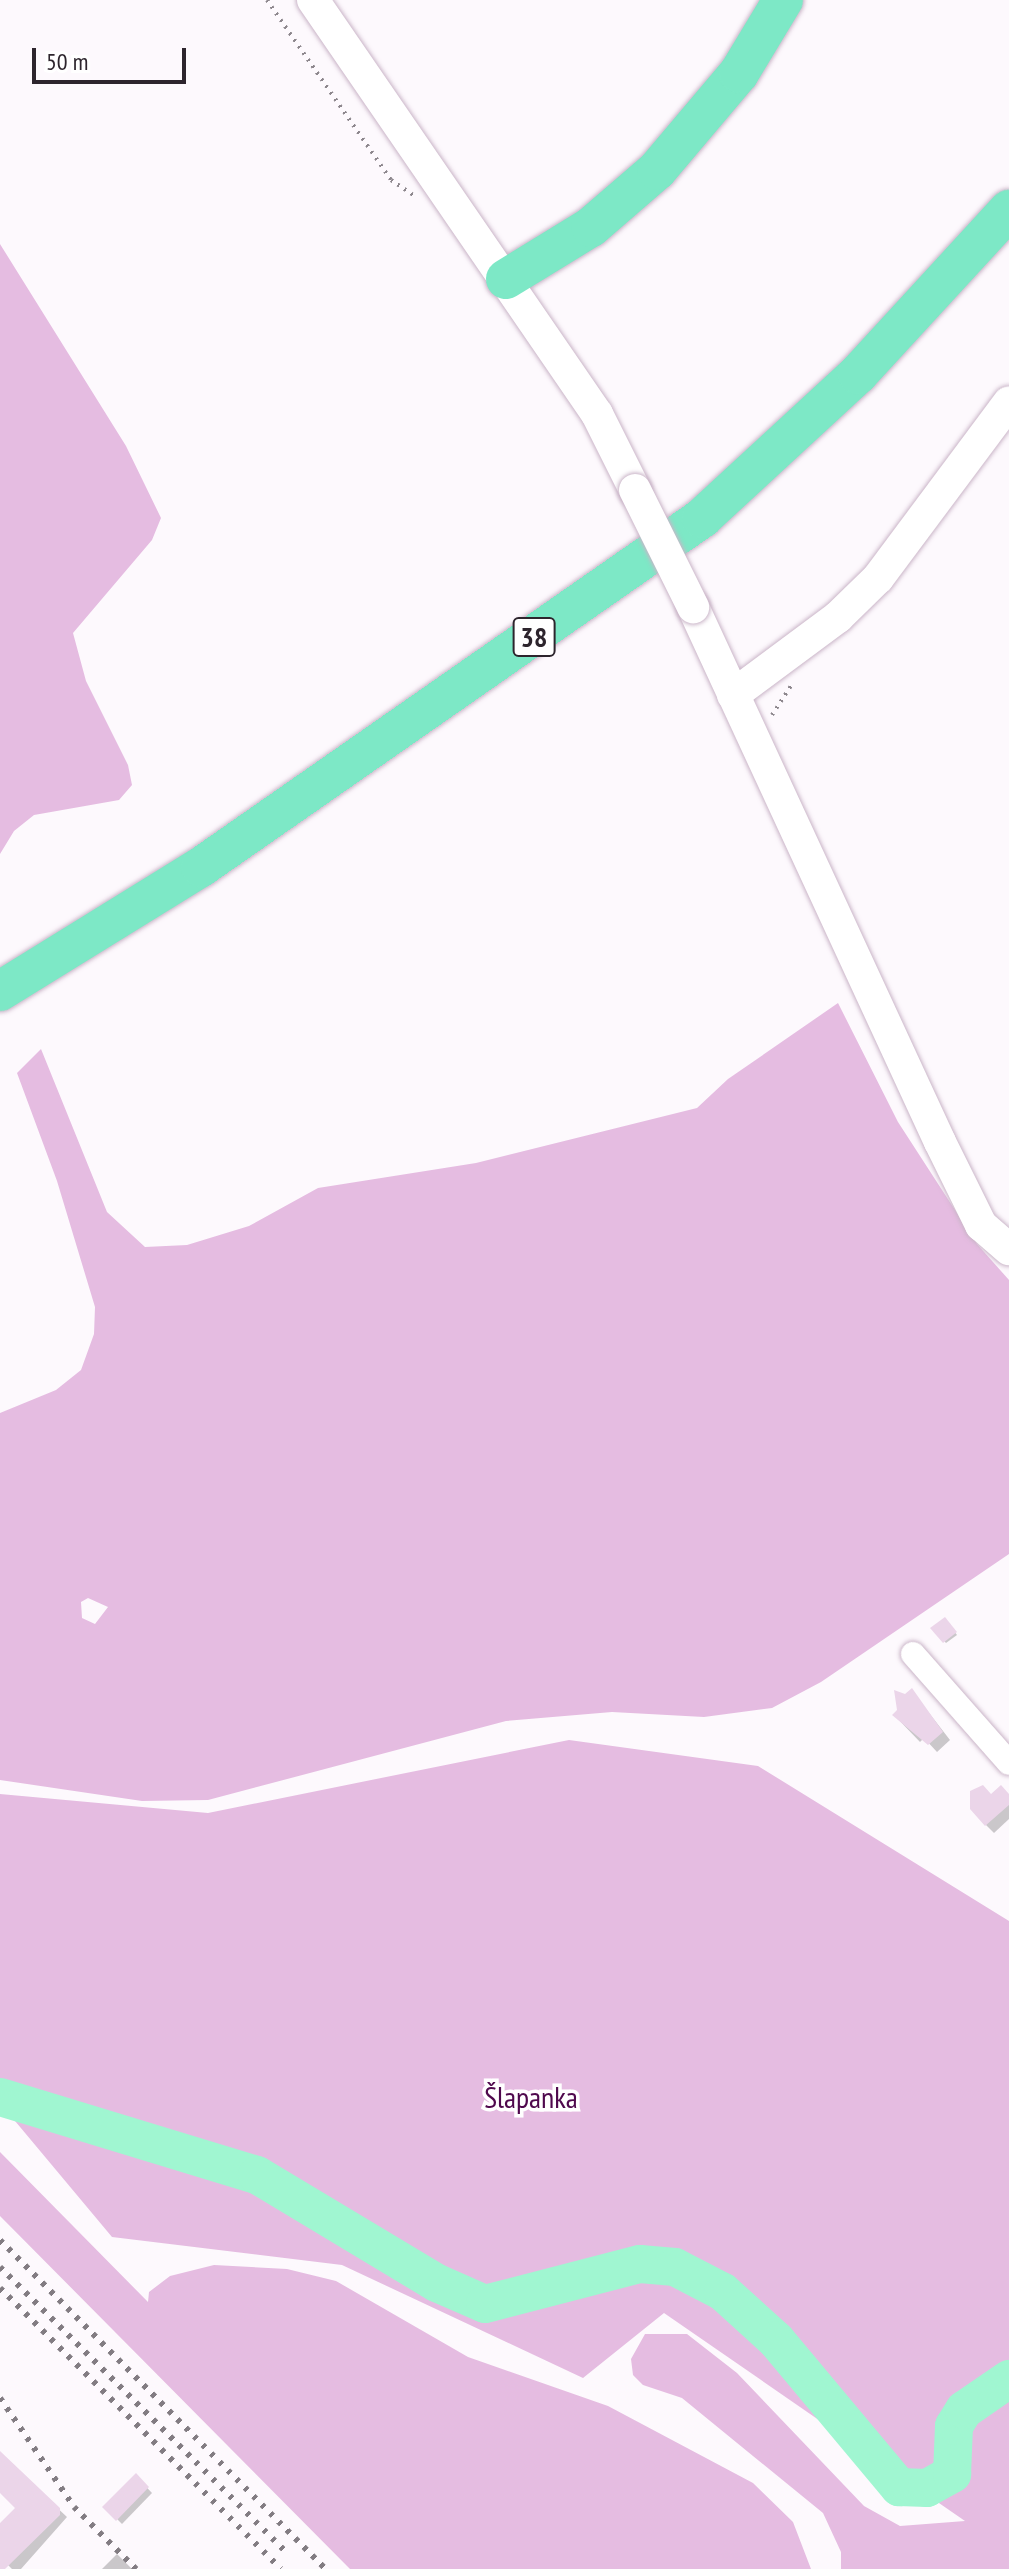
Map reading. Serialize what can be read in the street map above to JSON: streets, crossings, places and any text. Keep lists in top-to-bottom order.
{
  "streets": {
    "main road": ["38"]
  },
  "parks": ["Šlapanka"],
  "scale_bar": "50 m"
}
